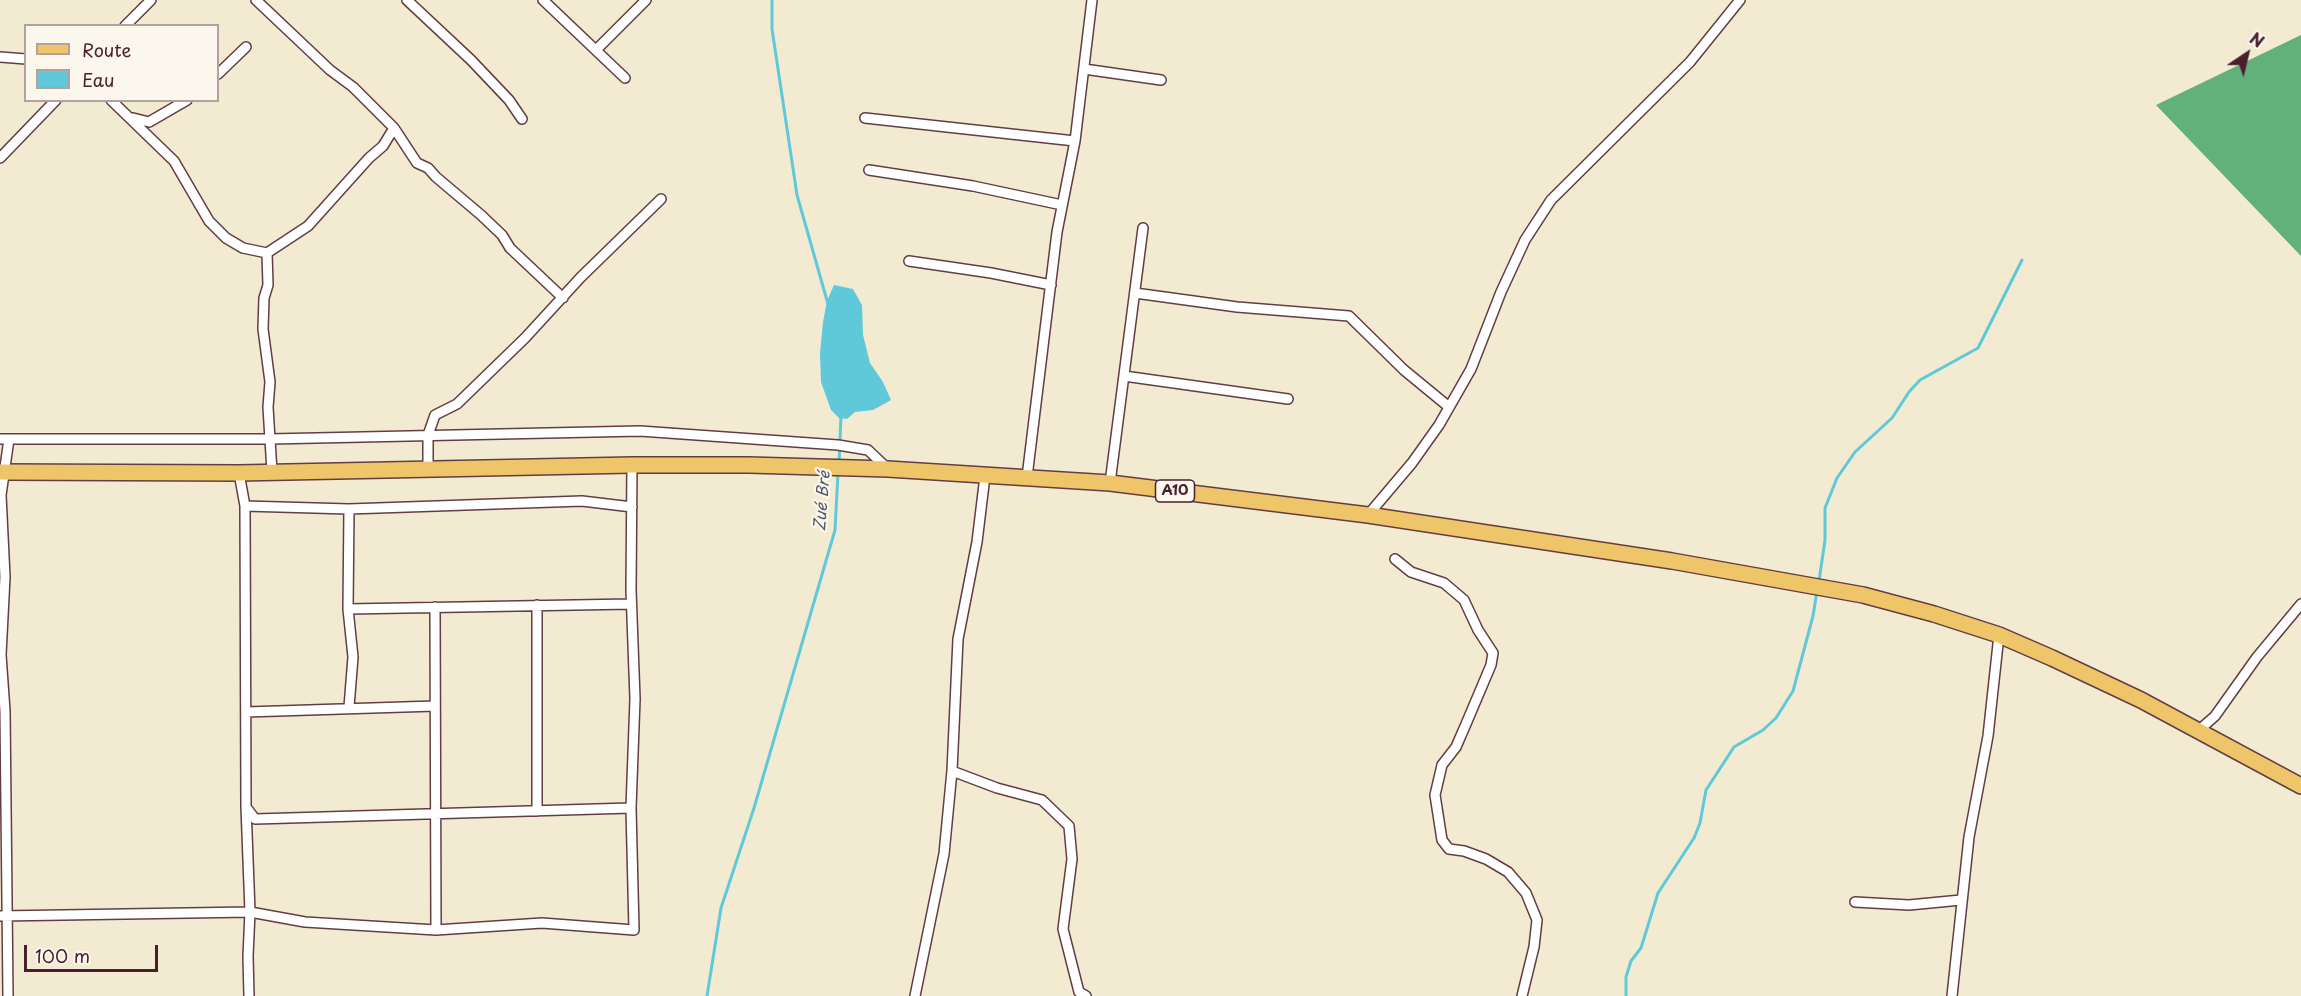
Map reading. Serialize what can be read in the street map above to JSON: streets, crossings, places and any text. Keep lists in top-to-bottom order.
{
  "streets": {
    "main road": ["A10"]
  },
  "water": ["Zué Bré"],
  "legend": ["Route", "Eau"],
  "scale_bar": "100 m",
  "north": "top right"
}
